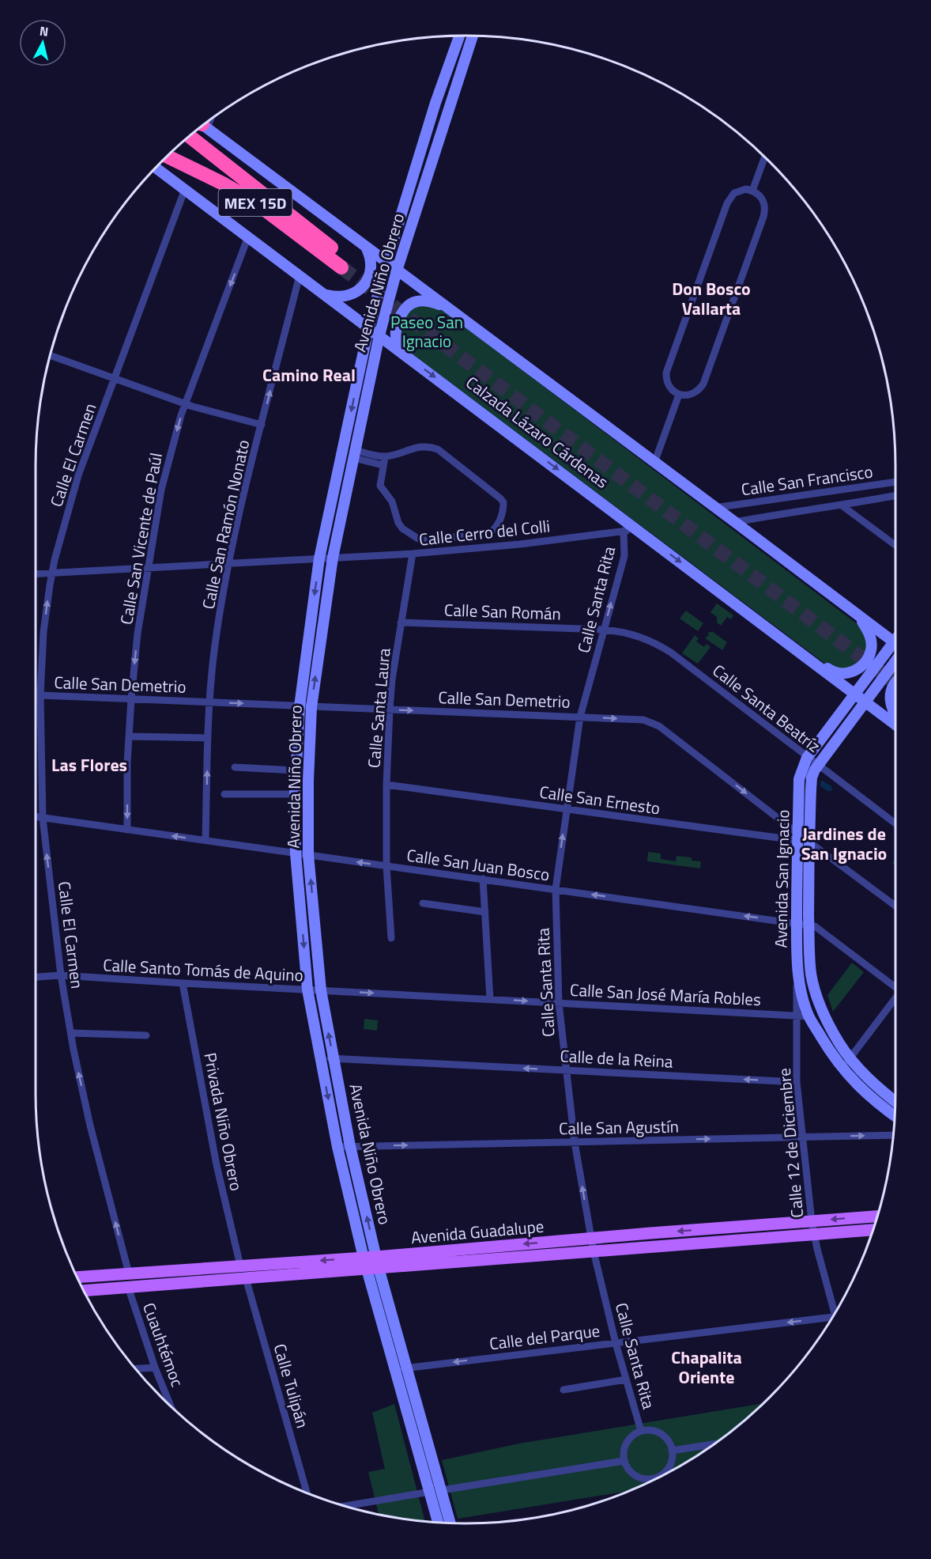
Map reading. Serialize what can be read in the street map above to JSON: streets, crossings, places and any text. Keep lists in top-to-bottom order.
{
  "streets": {
    "highway": ["MEX 15D"],
    "main road": ["Avenida Guadalupe"],
    "street": [
      "Avenida Niño Obrero",
      "Calzada Lázaro Cárdenas",
      "Calle El Carmen",
      "Calle San Francisco",
      "Calle San Ramón Nonato",
      "Calle Cerro del Colli",
      "Calle San Vicente de Paúl",
      "Calle Santa Rita",
      "Calle San Román",
      "Calle San Demetrio",
      "Calle Santa Laura",
      "Calle Santa Beatríz",
      "Calle San Ernesto",
      "Calle San Juan Bosco",
      "Avenida San Ignacio",
      "Calle Santo Tomás de Aquino",
      "Calle San José María Robles",
      "Calle de la Reina",
      "Privada Niño Obrero",
      "Calle San Agustín",
      "Calle 12 de Diciembre",
      "Calle del Parque",
      "Cuauhtémoc",
      "Calle Tulipán"
    ]
  },
  "crossings": [
    ["Avenida Niño Obrero", "Calzada Lázaro Cárdenas"],
    ["Avenida Niño Obrero", "Calle Cerro del Colli"],
    ["Avenida Niño Obrero", "Calle San Demetrio"],
    ["Avenida Niño Obrero", "Calle San Juan Bosco"],
    ["Avenida Niño Obrero", "Calle Santo Tomás de Aquino"],
    ["Avenida Niño Obrero", "Calle San José María Robles"],
    ["Avenida Niño Obrero", "Calle de la Reina"],
    ["Avenida Niño Obrero", "Calle San Agustín"],
    ["Avenida Niño Obrero", "Avenida Guadalupe"],
    ["Avenida Niño Obrero", "Calle del Parque"],
    ["Calzada Lázaro Cárdenas", "Calle El Carmen"],
    ["Calzada Lázaro Cárdenas", "Calle San Ramón Nonato"],
    ["Calzada Lázaro Cárdenas", "Calle Cerro del Colli"],
    ["Calzada Lázaro Cárdenas", "Calle San Vicente de Paúl"],
    ["Calzada Lázaro Cárdenas", "Avenida San Ignacio"],
    ["Calle El Carmen", "Calle Cerro del Colli"],
    ["Calle El Carmen", "Calle San Demetrio"],
    ["Calle El Carmen", "Calle San Juan Bosco"],
    ["Calle El Carmen", "Calle Santo Tomás de Aquino"],
    ["Calle El Carmen", "Avenida Guadalupe"],
    ["Calle San Ramón Nonato", "Calle Cerro del Colli"],
    ["Calle San Ramón Nonato", "Calle San Demetrio"],
    ["Calle San Ramón Nonato", "Calle San Juan Bosco"],
    ["Calle Cerro del Colli", "Calle San Vicente de Paúl"],
    ["Calle Cerro del Colli", "Calle Santa Rita"],
    ["Calle Cerro del Colli", "Calle Santa Laura"],
    ["Calle San Vicente de Paúl", "Calle San Demetrio"],
    ["Calle San Vicente de Paúl", "Calle San Juan Bosco"],
    ["Calle Santa Rita", "Calle San Román"],
    ["Calle Santa Rita", "Calle San Demetrio"],
    ["Calle Santa Rita", "Calle Santa Beatríz"],
    ["Calle Santa Rita", "Calle San Ernesto"],
    ["Calle Santa Rita", "Calle San Juan Bosco"],
    ["Calle Santa Rita", "Calle San José María Robles"],
    ["Calle Santa Rita", "Calle de la Reina"],
    ["Calle Santa Rita", "Calle San Agustín"],
    ["Calle Santa Rita", "Avenida Guadalupe"],
    ["Calle Santa Rita", "Calle del Parque"],
    ["Calle San Román", "Calle Santa Laura"],
    ["Calle San Román", "Calle Santa Beatríz"],
    ["Calle San Demetrio", "Calle Santa Laura"],
    ["Calle San Demetrio", "Calle San Ernesto"],
    ["Calle San Demetrio", "Avenida San Ignacio"],
    ["Calle Santa Laura", "Calle San Ernesto"],
    ["Calle Santa Laura", "Calle San Juan Bosco"],
    ["Calle Santa Beatríz", "Avenida San Ignacio"],
    ["Calle San Ernesto", "Avenida San Ignacio"],
    ["Calle San Juan Bosco", "Avenida San Ignacio"],
    ["Avenida San Ignacio", "Calle San José María Robles"],
    ["Avenida San Ignacio", "Calle 12 de Diciembre"],
    ["Calle Santo Tomás de Aquino", "Calle San José María Robles"],
    ["Calle Santo Tomás de Aquino", "Privada Niño Obrero"],
    ["Calle San José María Robles", "Calle 12 de Diciembre"],
    ["Calle de la Reina", "Calle 12 de Diciembre"],
    ["Privada Niño Obrero", "Avenida Guadalupe"],
    ["Calle San Agustín", "Calle 12 de Diciembre"],
    ["Calle 12 de Diciembre", "Avenida Guadalupe"],
    ["Avenida Guadalupe", "Cuauhtémoc"],
    ["Avenida Guadalupe", "Calle Tulipán"]
  ],
  "one_way": [
    "Calle El Carmen",
    "Calle San Ramón Nonato",
    "Calle San Vicente de Paúl",
    "Calle San Demetrio",
    "Calle San Juan Bosco",
    "Calle San José María Robles",
    "Calle de la Reina",
    "Calle San Agustín",
    "Calle del Parque"
  ],
  "districts": [
    "Don Bosco Vallarta",
    "Camino Real",
    "Las Flores",
    "Jardines de San Ignacio",
    "Chapalita Oriente"
  ],
  "parks": ["Paseo San Ignacio"],
  "north": "top"
}
